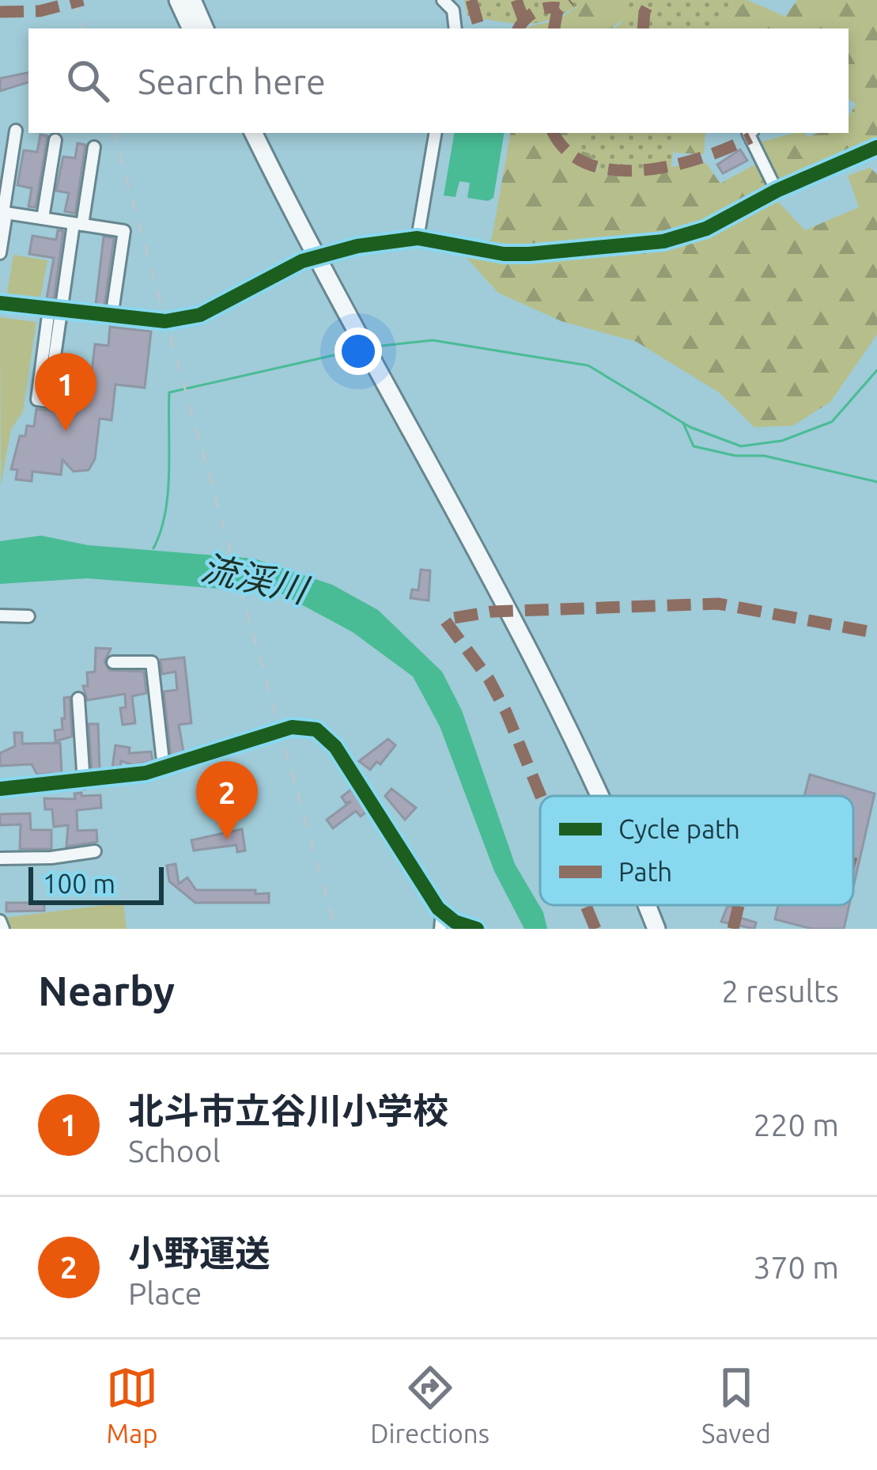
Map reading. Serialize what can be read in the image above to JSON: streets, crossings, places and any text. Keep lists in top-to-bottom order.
{
  "water": ["流渓川"],
  "legend": ["Cycle path", "Path"],
  "scale_bar": "100 m",
  "page": {
    "search": "Search here",
    "pins": ["1", "2"],
    "scale": "100 m",
    "heading": ["Nearby", "2 results"],
    "list": [
      {
        "mark": "1",
        "name": "北斗市立谷川小学校",
        "note": "School",
        "value": "220 m"
      },
      {
        "mark": "2",
        "name": "小野運送",
        "note": "Place",
        "value": "370 m"
      }
    ],
    "nav": ["Map", "Directions", "Saved"]
  }
}
